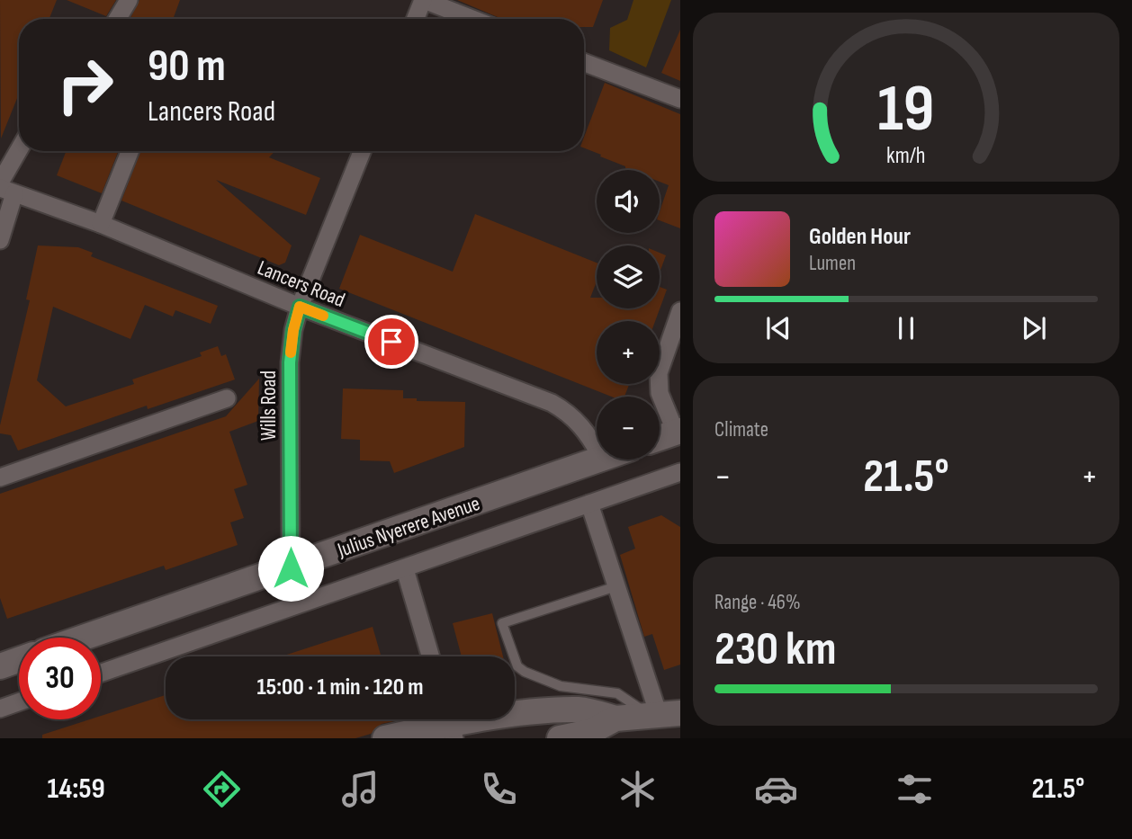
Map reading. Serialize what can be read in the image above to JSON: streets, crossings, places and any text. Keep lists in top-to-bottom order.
{
  "streets": {
    "main road": ["Julius Nyerere Avenue"],
    "street": ["Lancers Road", "Wills Road"]
  },
  "crossings": [
    ["Lancers Road", "Wills Road"],
    ["Wills Road", "Julius Nyerere Avenue"]
  ],
  "page": {
    "turn": ["90 m", "Lancers Road"],
    "map_buttons": ["+", "−"],
    "song": ["Golden Hour", "Lumen"],
    "tile": [
      "Climate",
      ["Range · 46%", "230 km"]
    ],
    "heat": ["−", "21.5°", "+"],
    "limit": "30",
    "trip": "15:00 · 1 min · 120 m",
    "tabs": ["14:59", "21.5°"],
    "gauge": ["19", "km/h"]
  }
}
